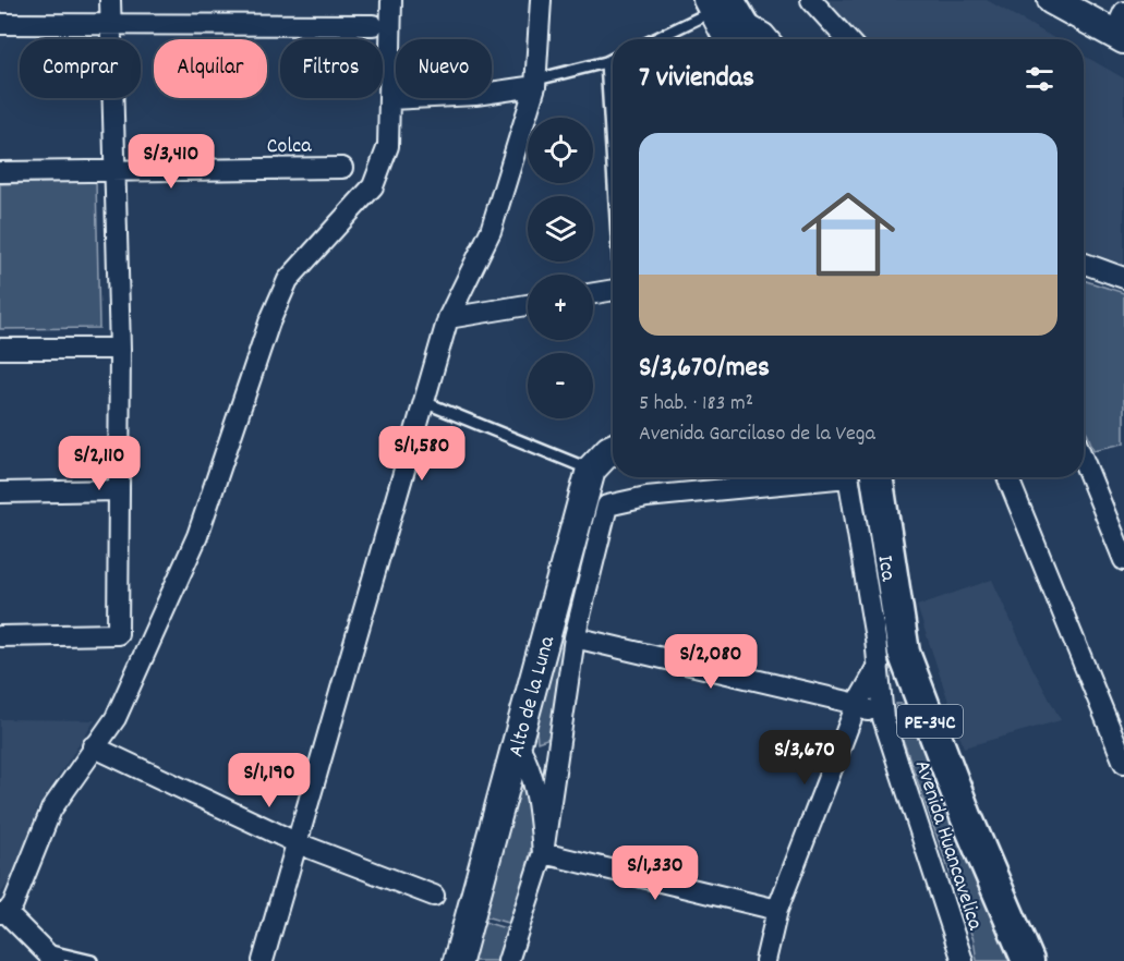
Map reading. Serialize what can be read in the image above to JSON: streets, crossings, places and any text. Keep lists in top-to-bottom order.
{
  "streets": {
    "main road": ["Alto de la Luna", "PE-34C"],
    "street": ["Colca", "Avenida Huancavelica"]
  },
  "crossings": [
    ["PE-34C", "Avenida Huancavelica"]
  ],
  "page": {
    "chip": [
      "Comprar",
      "Alquilar",
      "Filtros",
      "Nuevo"
    ],
    "heading": "7 viviendas",
    "map_buttons": ["+", "−"],
    "list": [
      {
        "name": "S/3,670/mes",
        "note": "5 hab. · 183 m² · Avenida Garcilaso de la Vega"
      }
    ],
    "price": [
      "S/3,410",
      "S/1,580",
      "S/2,110",
      "S/2,080",
      "S/3,670",
      "S/1,190",
      "S/1,330"
    ]
  }
}
